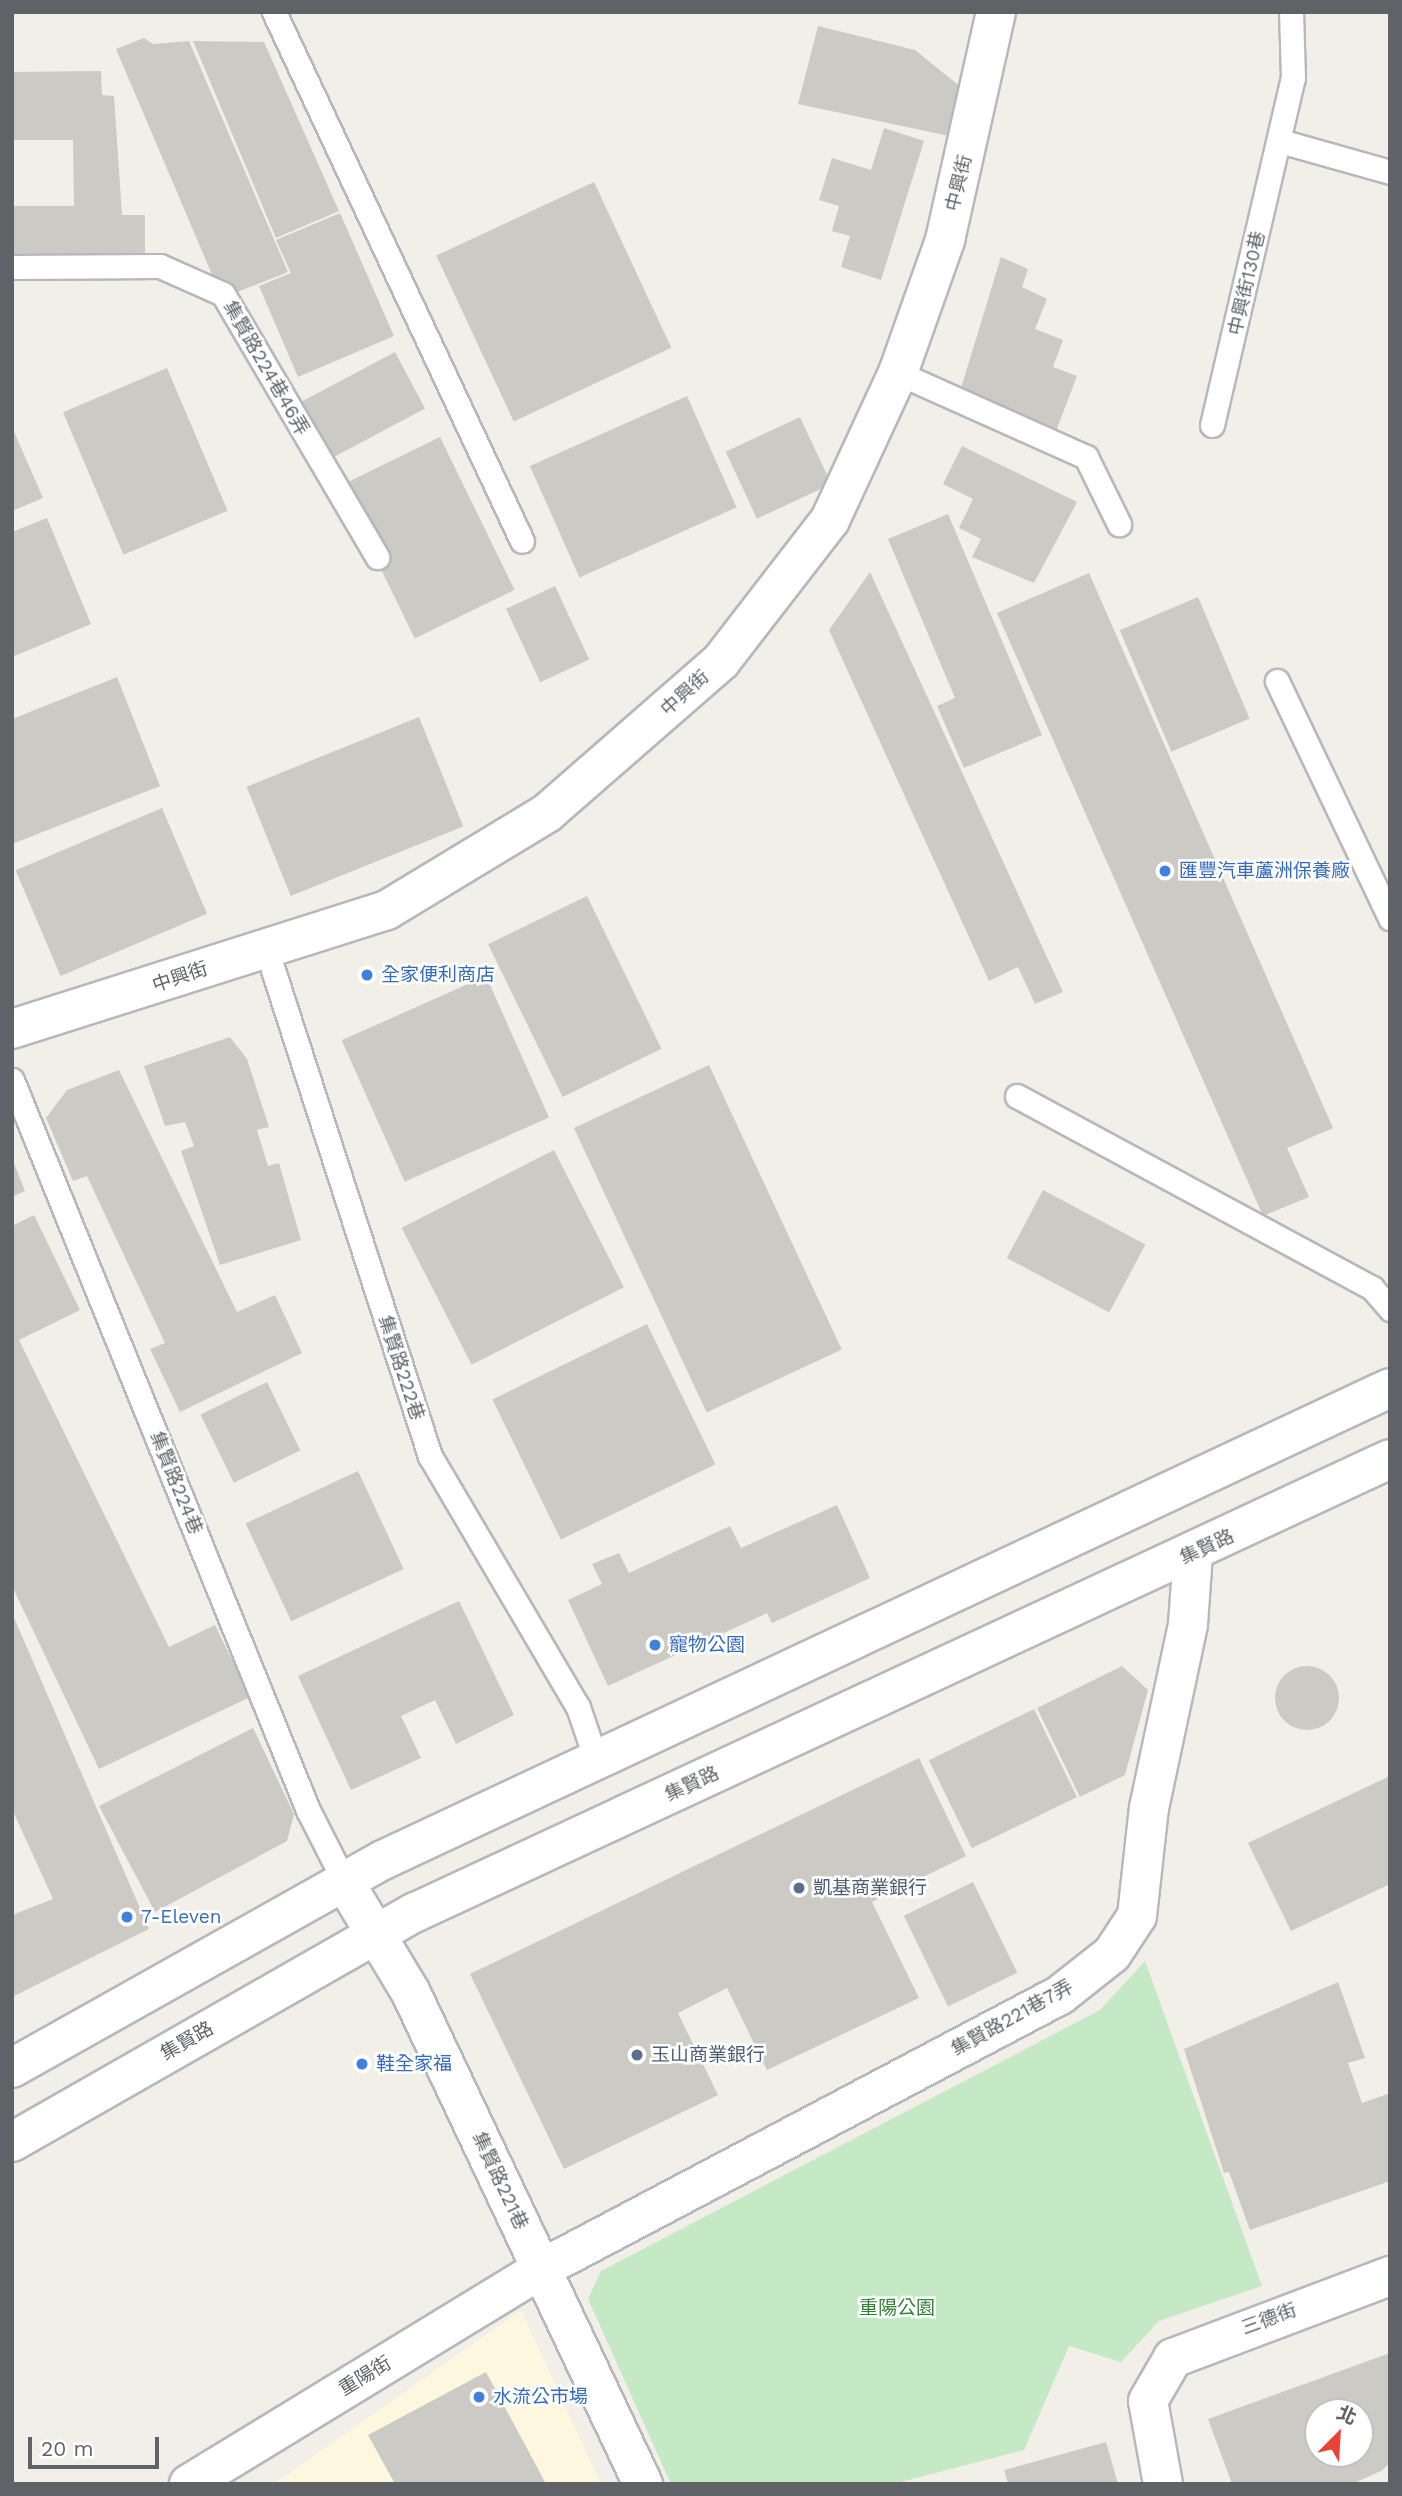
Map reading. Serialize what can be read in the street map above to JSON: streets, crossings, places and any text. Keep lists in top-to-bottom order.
{
  "streets": {
    "street": [
      "中興街",
      "集賢路",
      "集賢路221巷7弄",
      "集賢路221巷",
      "三德街",
      "重陽街"
    ],
    "lane": [
      "中興街130巷",
      "集賢路224巷46弄",
      "集賢路222巷",
      "集賢路224巷"
    ]
  },
  "crossings": [
    ["中興街", "集賢路222巷"],
    ["集賢路224巷", "集賢路221巷"],
    ["集賢路", "集賢路221巷7弄"],
    ["集賢路", "集賢路221巷"],
    ["集賢路221巷7弄", "集賢路221巷"],
    ["集賢路221巷7弄", "重陽街"],
    ["集賢路221巷", "重陽街"]
  ],
  "parks": ["重陽公園"],
  "places": [
    "匯豐汽車蘆洲保養廠",
    "全家便利商店",
    "寵物公園",
    "凱基商業銀行",
    "7-Eleven",
    "玉山商業銀行",
    "鞋全家福",
    "水流公市場"
  ],
  "scale_bar": "20 m",
  "north": "top right"
}
